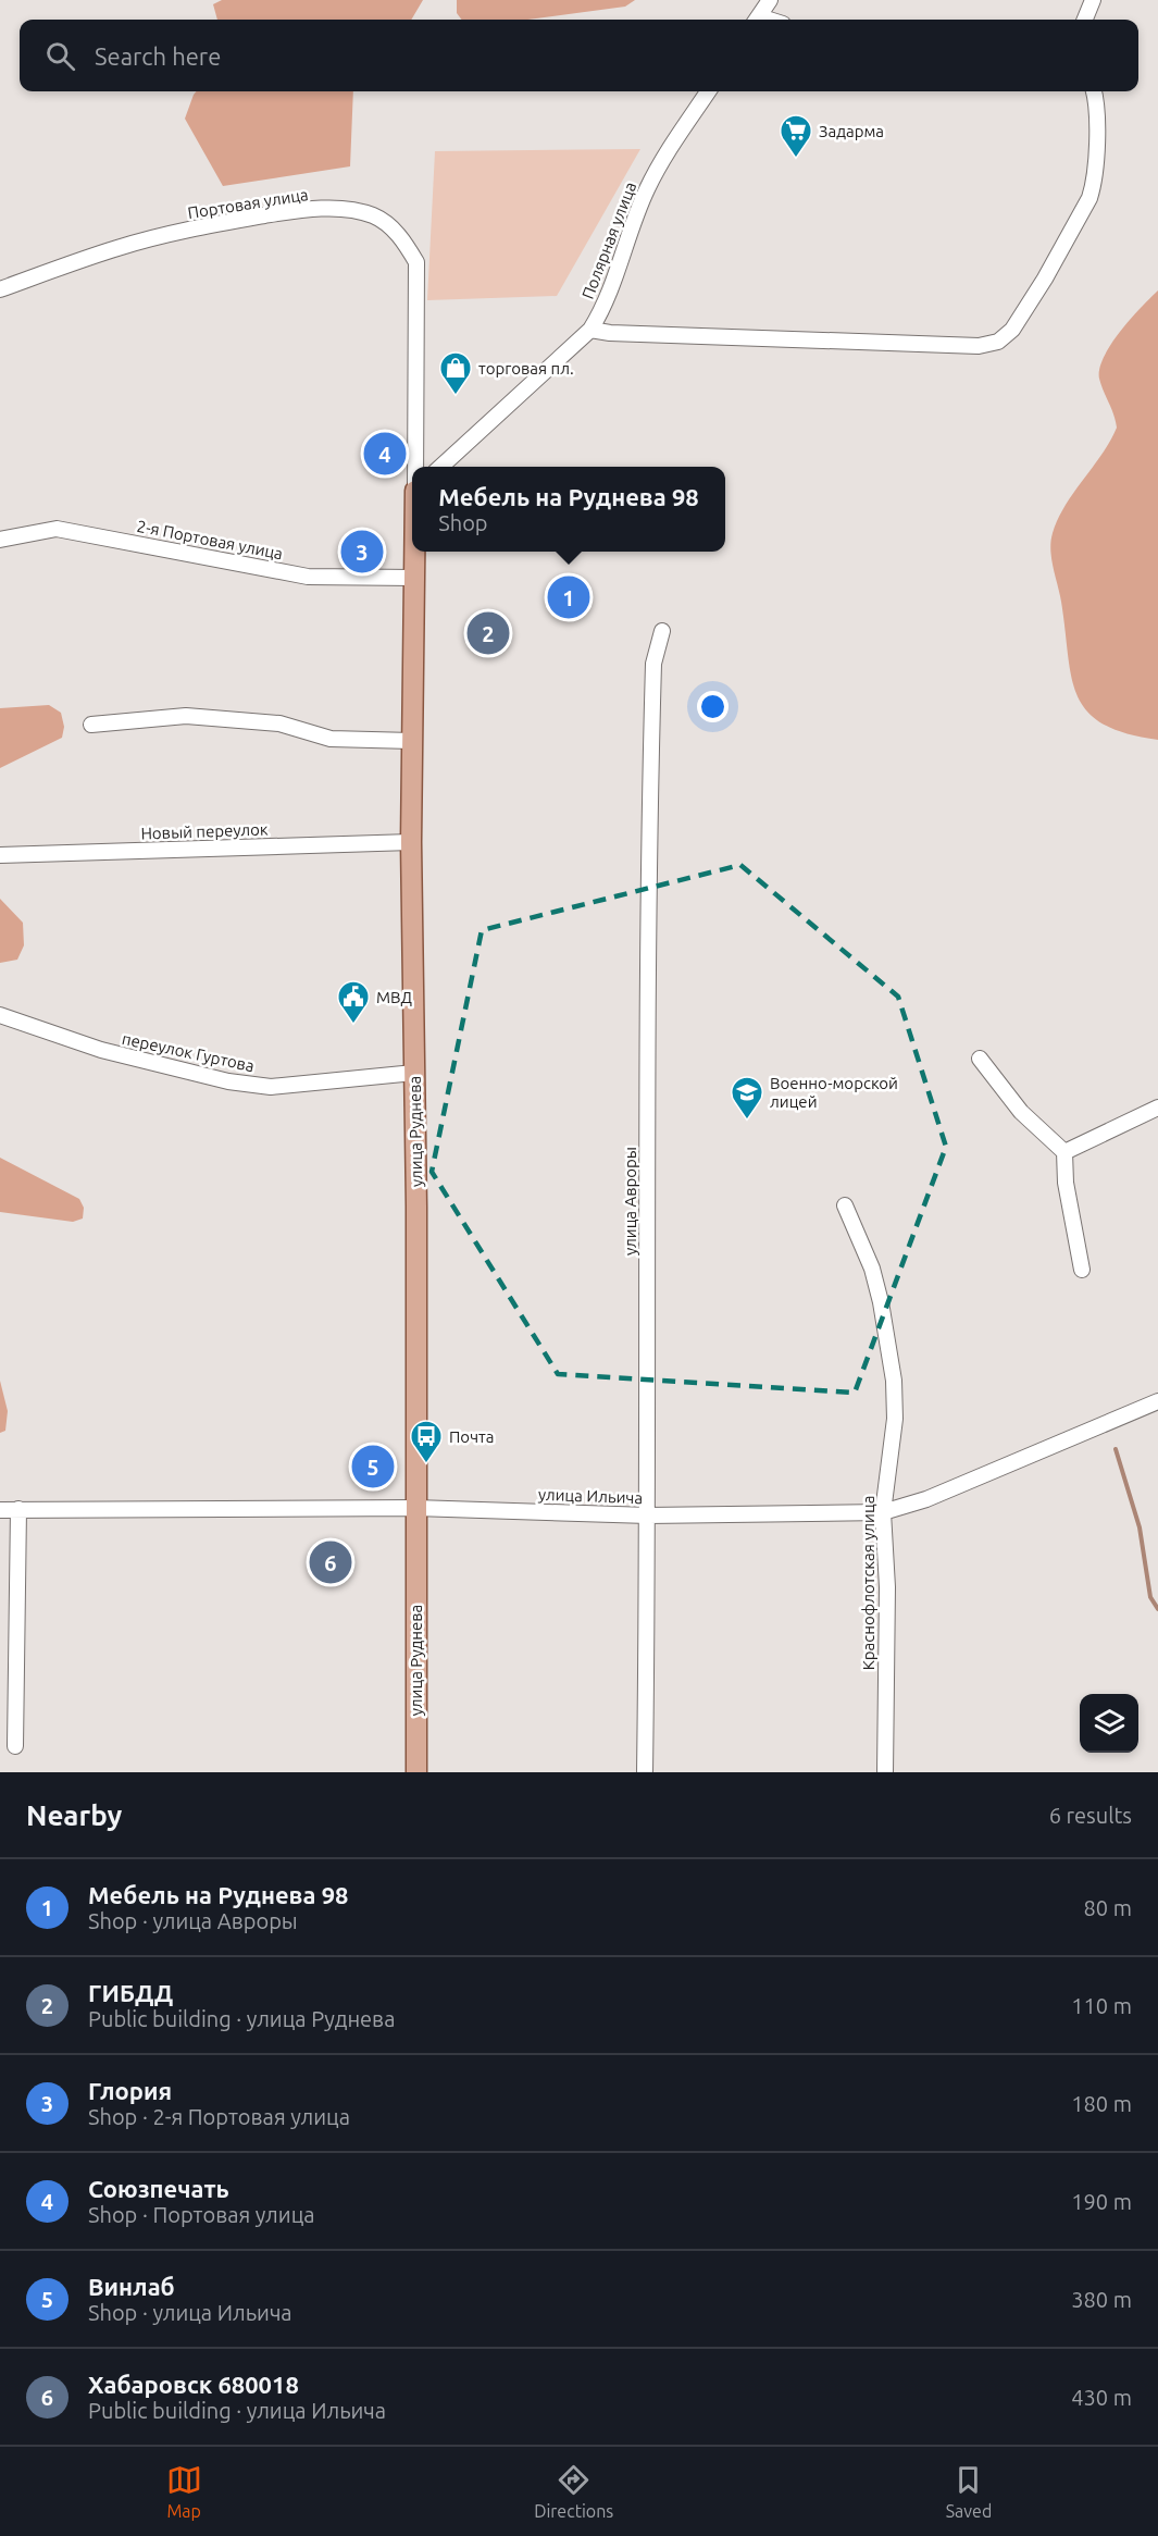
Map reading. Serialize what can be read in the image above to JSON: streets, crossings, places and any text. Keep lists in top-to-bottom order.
{
  "streets": {
    "main road": ["улица Руднева"],
    "street": [
      "Портовая улица",
      "Полярная улица",
      "2-я Портовая улица",
      "Новый переулок",
      "переулок Гуртова",
      "улица Авроры",
      "улица Ильича",
      "Краснофлотская улица"
    ]
  },
  "crossings": [
    ["2-я Портовая улица", "улица Руднева"],
    ["Новый переулок", "улица Руднева"],
    ["переулок Гуртова", "улица Руднева"],
    ["улица Руднева", "улица Ильича"],
    ["улица Авроры", "улица Ильича"],
    ["улица Ильича", "Краснофлотская улица"]
  ],
  "places": {
    "supermarket": ["Задарма"],
    "shop": ["торговая пл."],
    "public building": ["МВД"],
    "school or university": ["Военно-морской лицей"],
    "bus stop": ["Почта"]
  },
  "page": {
    "search": "Search here",
    "pins": [
      "4",
      "3",
      "1",
      "2",
      "5",
      "6"
    ],
    "popup": ["Мебель на Руднева 98", "Shop"],
    "heading": ["Nearby", "6 results"],
    "list": [
      {
        "mark": "1",
        "name": "Мебель на Руднева 98",
        "note": "Shop · улица Авроры",
        "value": "80 m"
      },
      {
        "mark": "2",
        "name": "ГИБДД",
        "note": "Public building · улица Руднева",
        "value": "110 m"
      },
      {
        "mark": "3",
        "name": "Глория",
        "note": "Shop · 2-я Портовая улица",
        "value": "180 m"
      },
      {
        "mark": "4",
        "name": "Союзпечать",
        "note": "Shop · Портовая улица",
        "value": "190 m"
      },
      {
        "mark": "5",
        "name": "Винлаб",
        "note": "Shop · улица Ильича",
        "value": "380 m"
      },
      {
        "mark": "6",
        "name": "Хабаровск 680018",
        "note": "Public building · улица Ильича",
        "value": "430 m"
      }
    ],
    "nav": ["Map", "Directions", "Saved"]
  }
}
